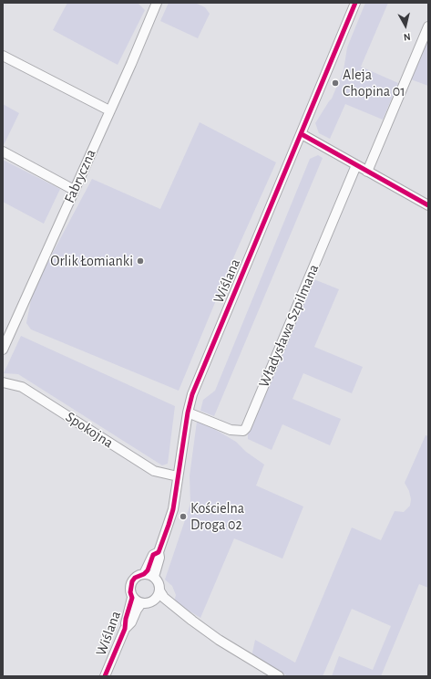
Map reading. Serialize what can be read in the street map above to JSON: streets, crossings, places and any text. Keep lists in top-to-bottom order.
{
  "streets": {
    "street": [
      "Fabryczna",
      "Wiślana",
      "Władysława Szpilmana",
      "Spokojna"
    ]
  },
  "crossings": [
    ["Wiślana", "Władysława Szpilmana"],
    ["Wiślana", "Spokojna"]
  ],
  "places": ["Aleja Chopina 01", "Orlik Łomianki", "Kościelna Droga 02"],
  "north": "bottom"
}
